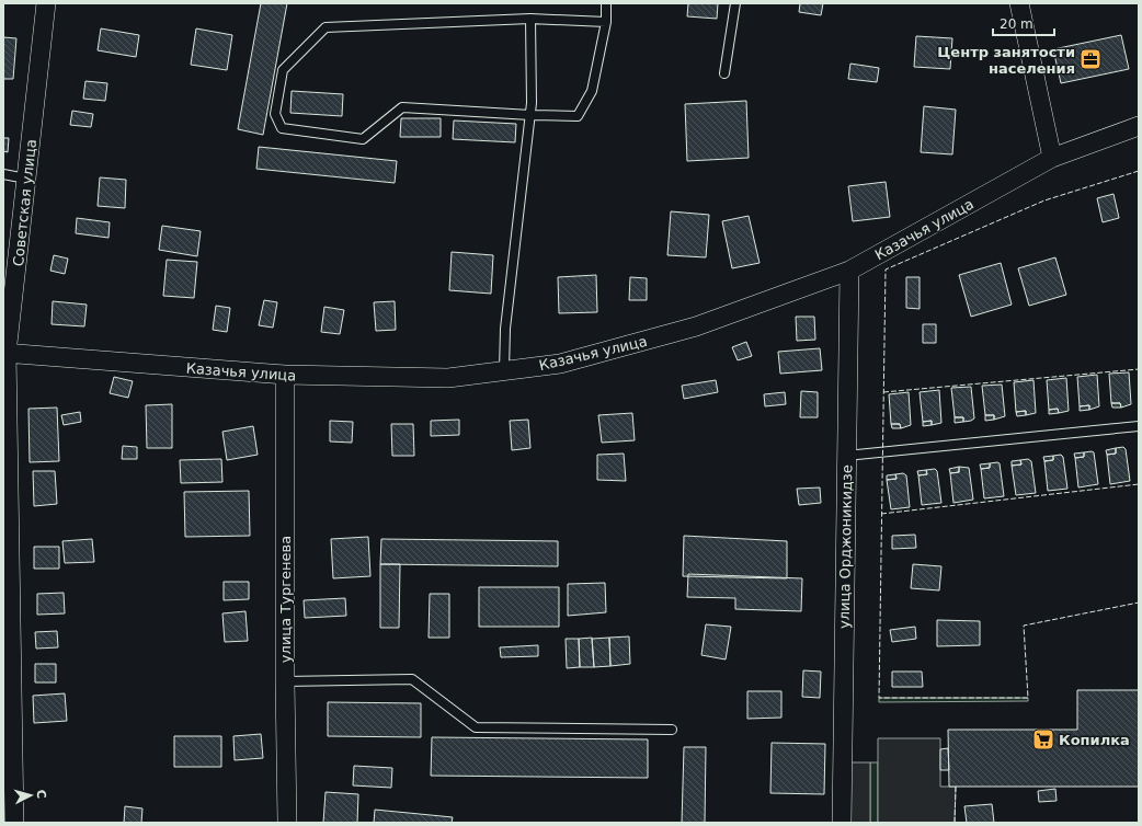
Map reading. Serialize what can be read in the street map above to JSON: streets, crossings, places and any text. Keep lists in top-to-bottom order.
{
  "streets": {
    "street": [
      "Советская улица",
      "Казачья улица",
      "улица Орджоникидзе",
      "улица Тургенева"
    ]
  },
  "crossings": [
    ["Советская улица", "Казачья улица"],
    ["Казачья улица", "улица Орджоникидзе"],
    ["Казачья улица", "улица Тургенева"]
  ],
  "places": {
    "office": ["Центр занятости населения"],
    "supermarket": ["Копилка"]
  },
  "scale_bar": "20 m",
  "north": "right"
}
